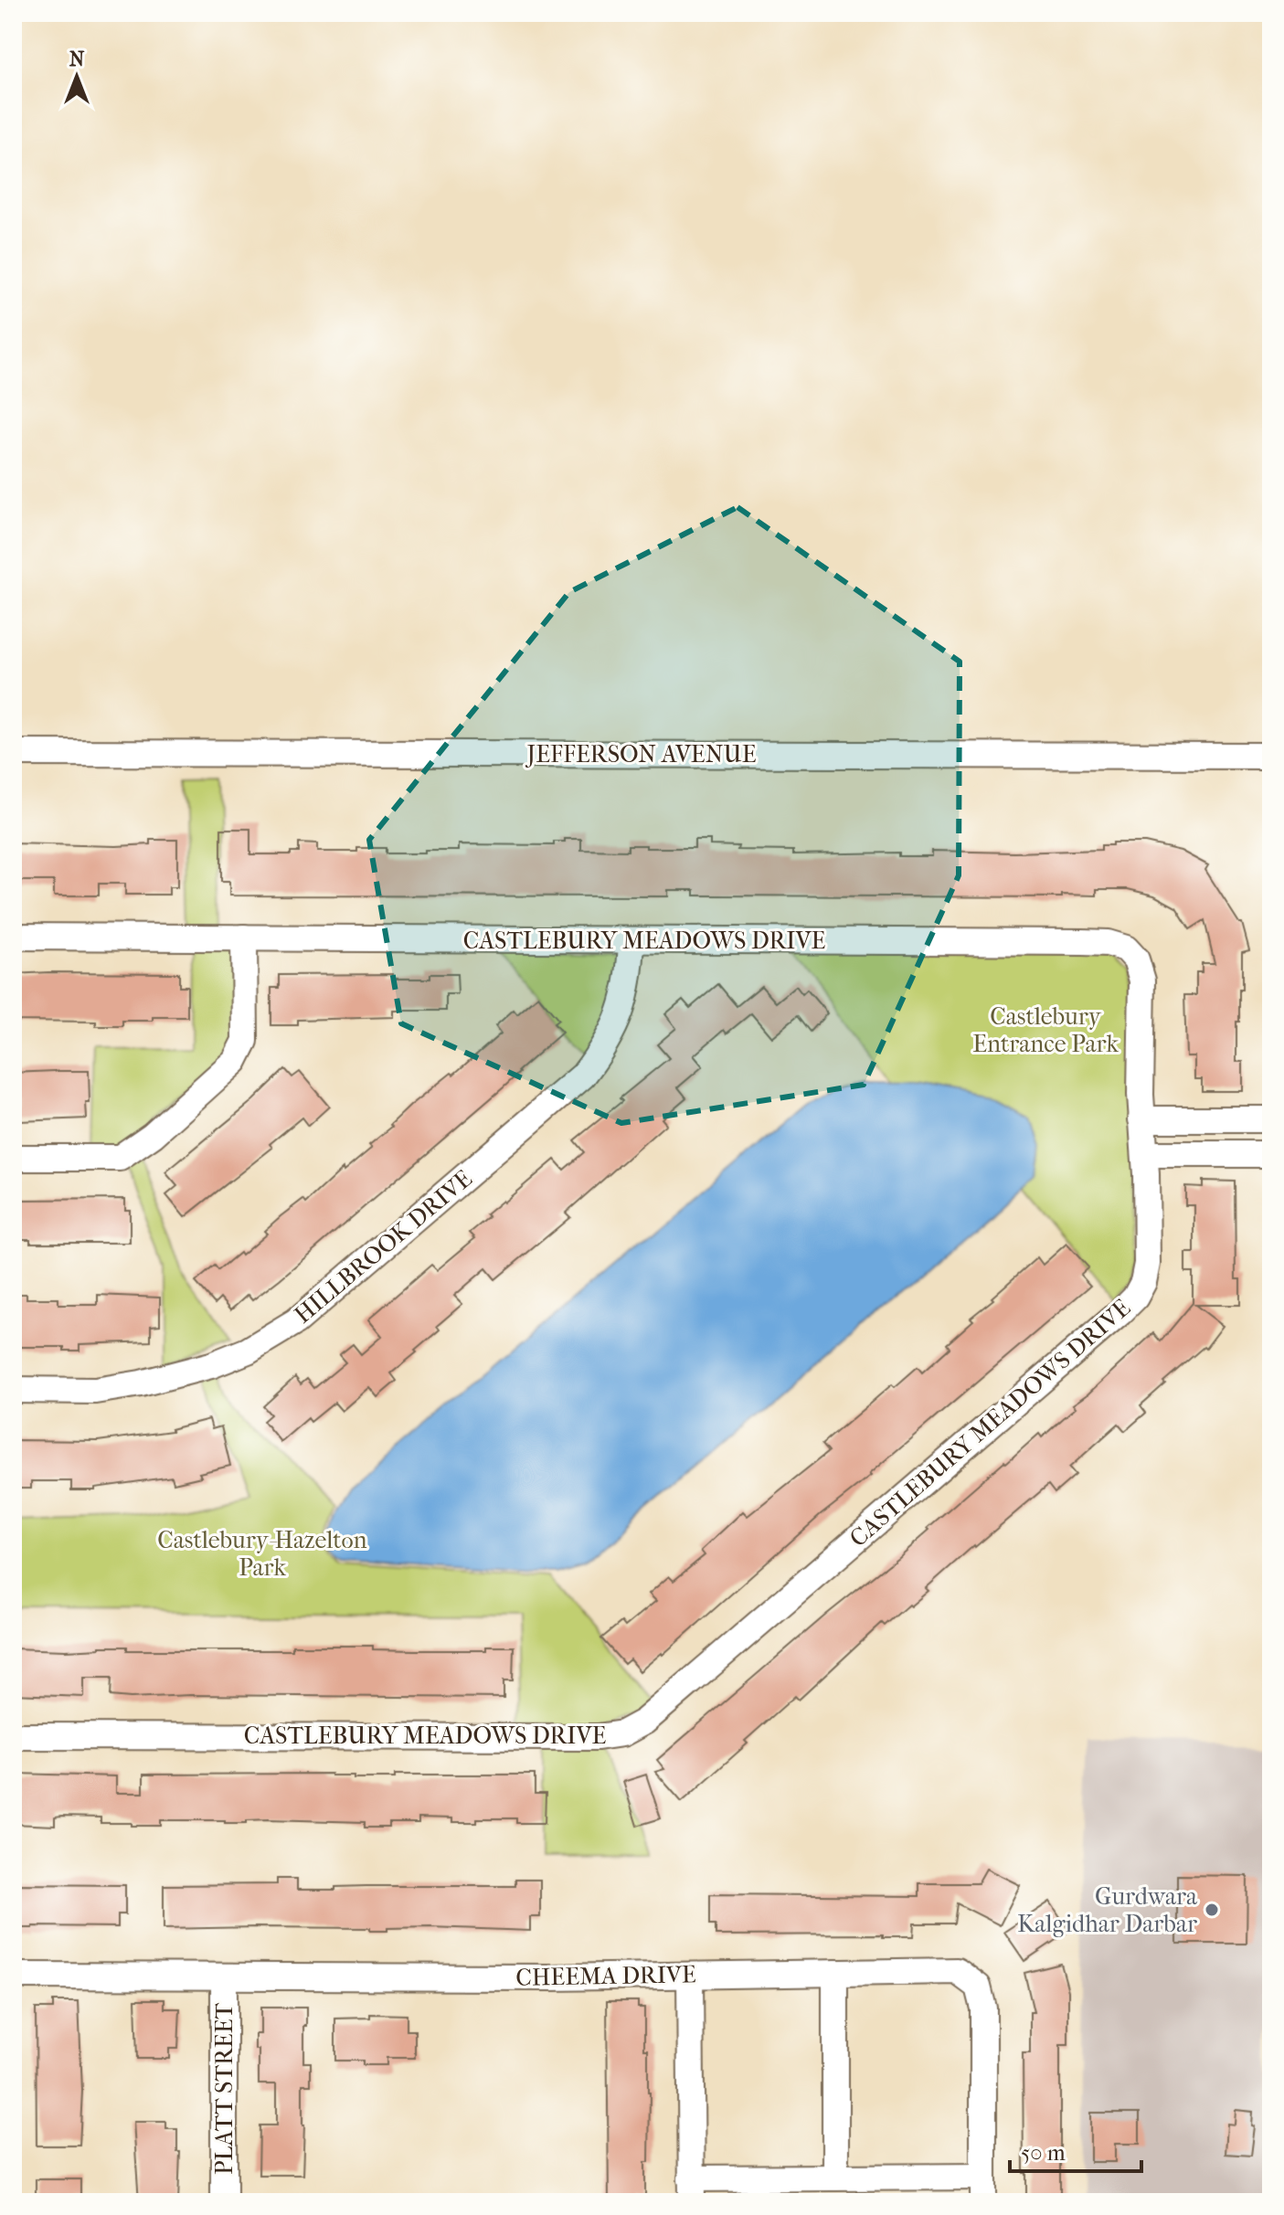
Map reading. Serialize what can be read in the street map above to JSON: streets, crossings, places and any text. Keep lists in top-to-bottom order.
{
  "streets": {
    "street": [
      "JEFFERSON AVENUE",
      "CASTLEBURY MEADOWS DRIVE",
      "HILLBROOK DRIVE",
      "CHEEMA DRIVE",
      "PLATT STREET"
    ]
  },
  "crossings": [
    ["CASTLEBURY MEADOWS DRIVE", "HILLBROOK DRIVE"],
    ["CHEEMA DRIVE", "PLATT STREET"]
  ],
  "parks": ["Castlebury Entrance Park", "Castlebury-Hazelton Park"],
  "places": ["Gurdwara Kalgidhar Darbar"],
  "scale_bar": "50 m",
  "north": "top"
}
